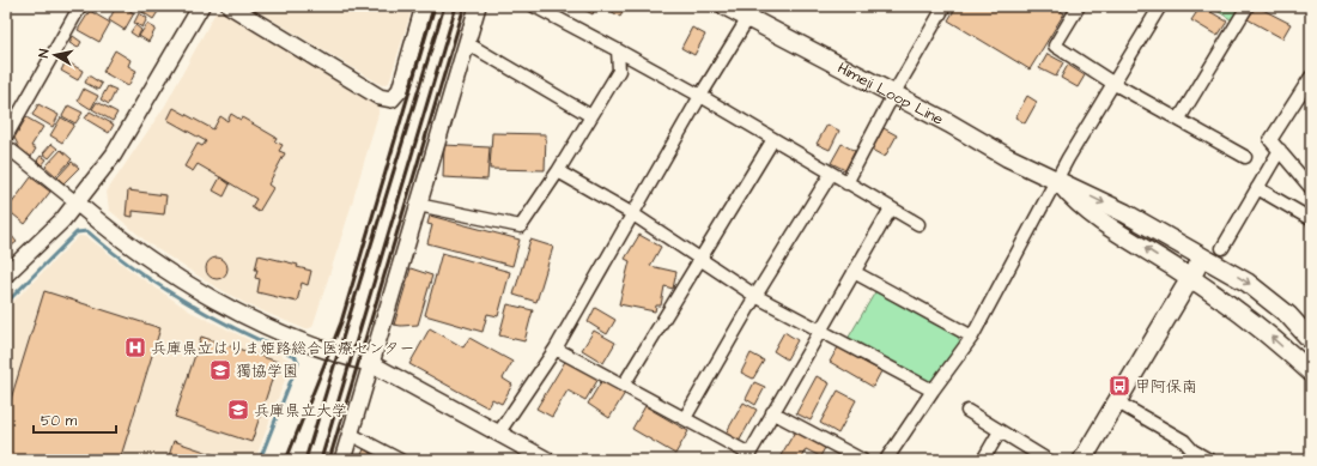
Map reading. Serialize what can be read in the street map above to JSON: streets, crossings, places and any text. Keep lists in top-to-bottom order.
{
  "streets": {
    "main road": ["Himeji Loop Line"]
  },
  "places": {
    "hospital": ["兵庫県立はりま姫路総合医療センター"],
    "school or university": ["獨協学園", "兵庫県立大学"],
    "bus stop": ["甲阿保南"]
  },
  "scale_bar": "50 m",
  "north": "left"
}
